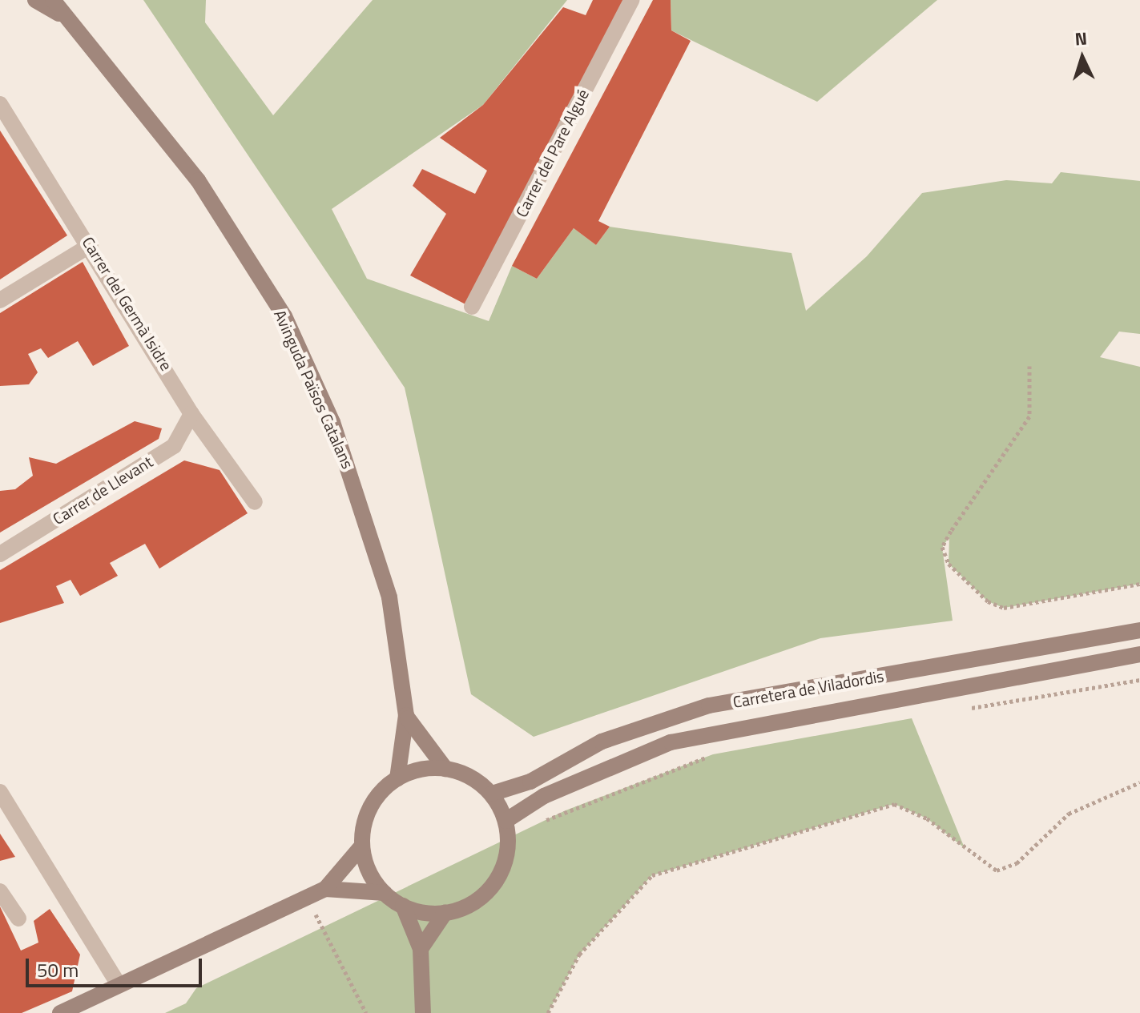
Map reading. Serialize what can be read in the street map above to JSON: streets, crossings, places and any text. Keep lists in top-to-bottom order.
{
  "streets": {
    "street": [
      "Carrer del Pare Algué",
      "Carrer del Germà Isidre",
      "Avinguda Països Catalans",
      "Carrer de Llevant",
      "Carretera de Viladordis"
    ]
  },
  "crossings": [
    ["Carrer del Germà Isidre", "Carrer de Llevant"],
    ["Avinguda Països Catalans", "Carretera de Viladordis"]
  ],
  "scale_bar": "50 m",
  "north": "top"
}
